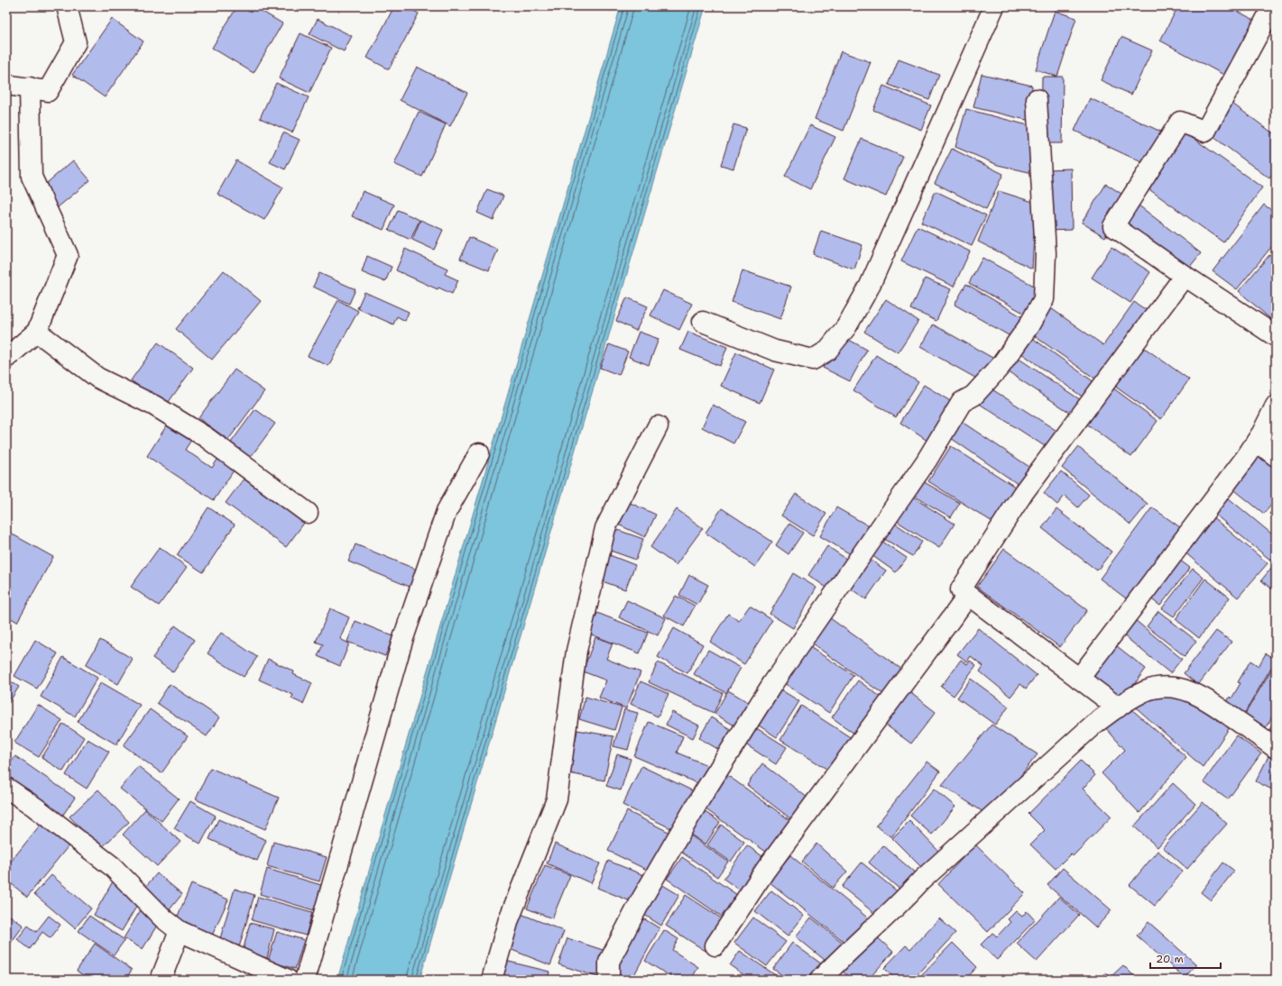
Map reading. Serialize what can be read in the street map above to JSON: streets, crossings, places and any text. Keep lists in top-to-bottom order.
{
  "scale_bar": "20 m"
}
